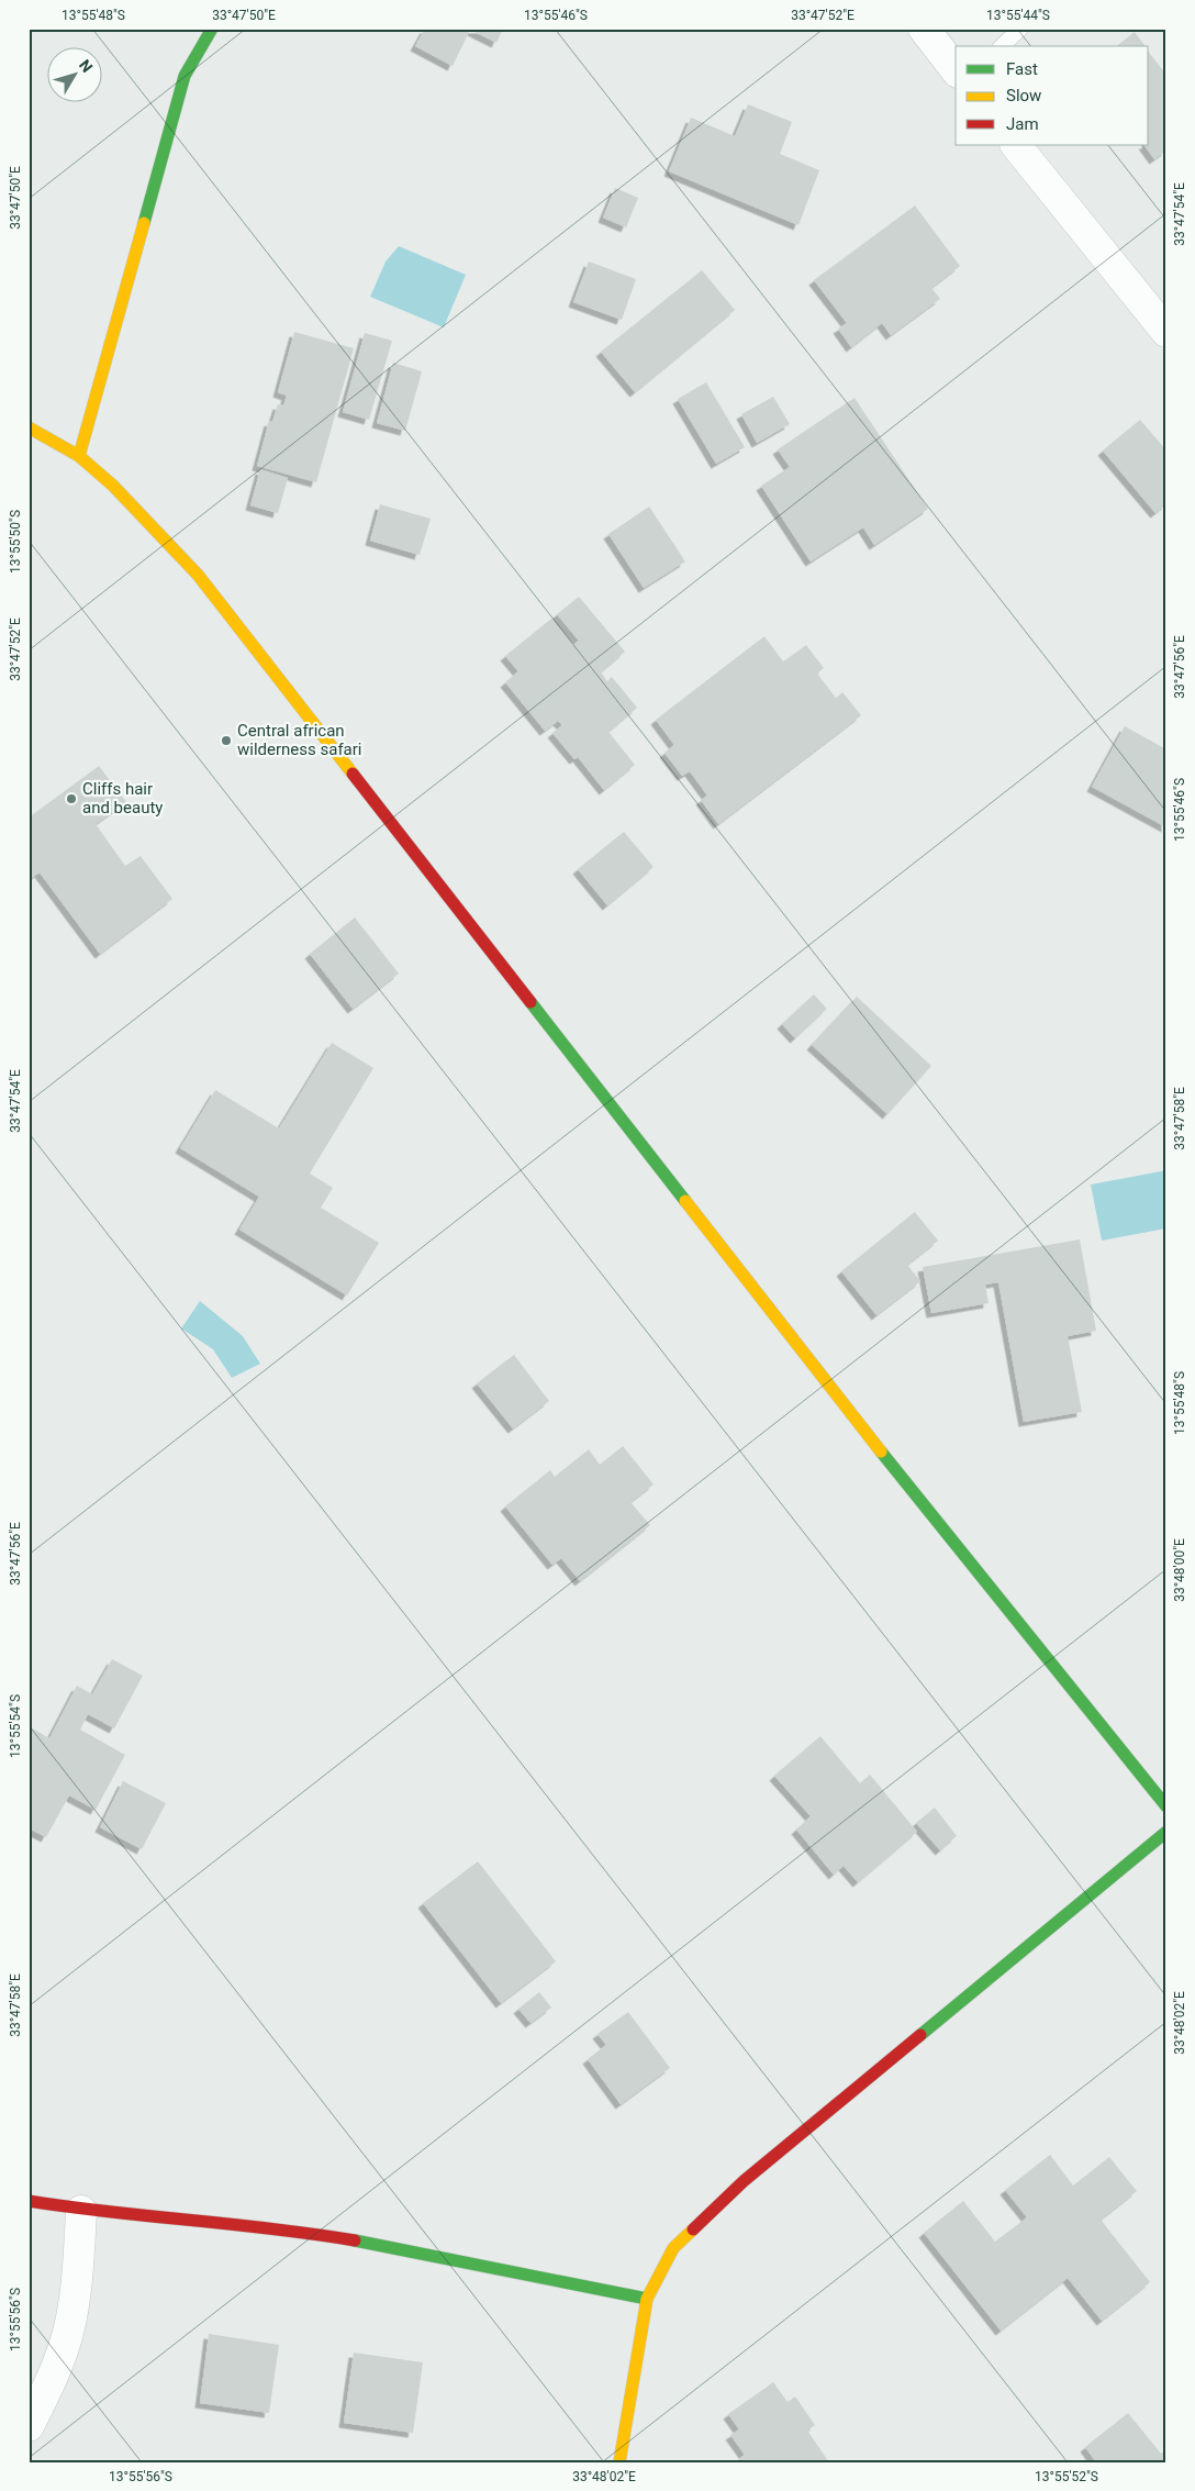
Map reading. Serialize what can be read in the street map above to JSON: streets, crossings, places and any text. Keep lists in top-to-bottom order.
{
  "places": ["Central african wilderness safari", "Cliffs hair and beauty"],
  "legend": ["Fast", "Slow", "Jam"],
  "north": "top right",
  "coordinates": [
    "13°55'48\"S",
    "33°47'50\"E",
    "13°55'46\"S",
    "33°47'52\"E",
    "13°55'44\"S",
    "33°47'54\"E",
    "13°55'50\"S",
    "33°47'56\"E",
    "33°47'58\"E",
    "33°48'00\"E",
    "13°55'54\"S",
    "33°48'02\"E",
    "13°55'56\"S",
    "13°55'52\"S"
  ]
}
